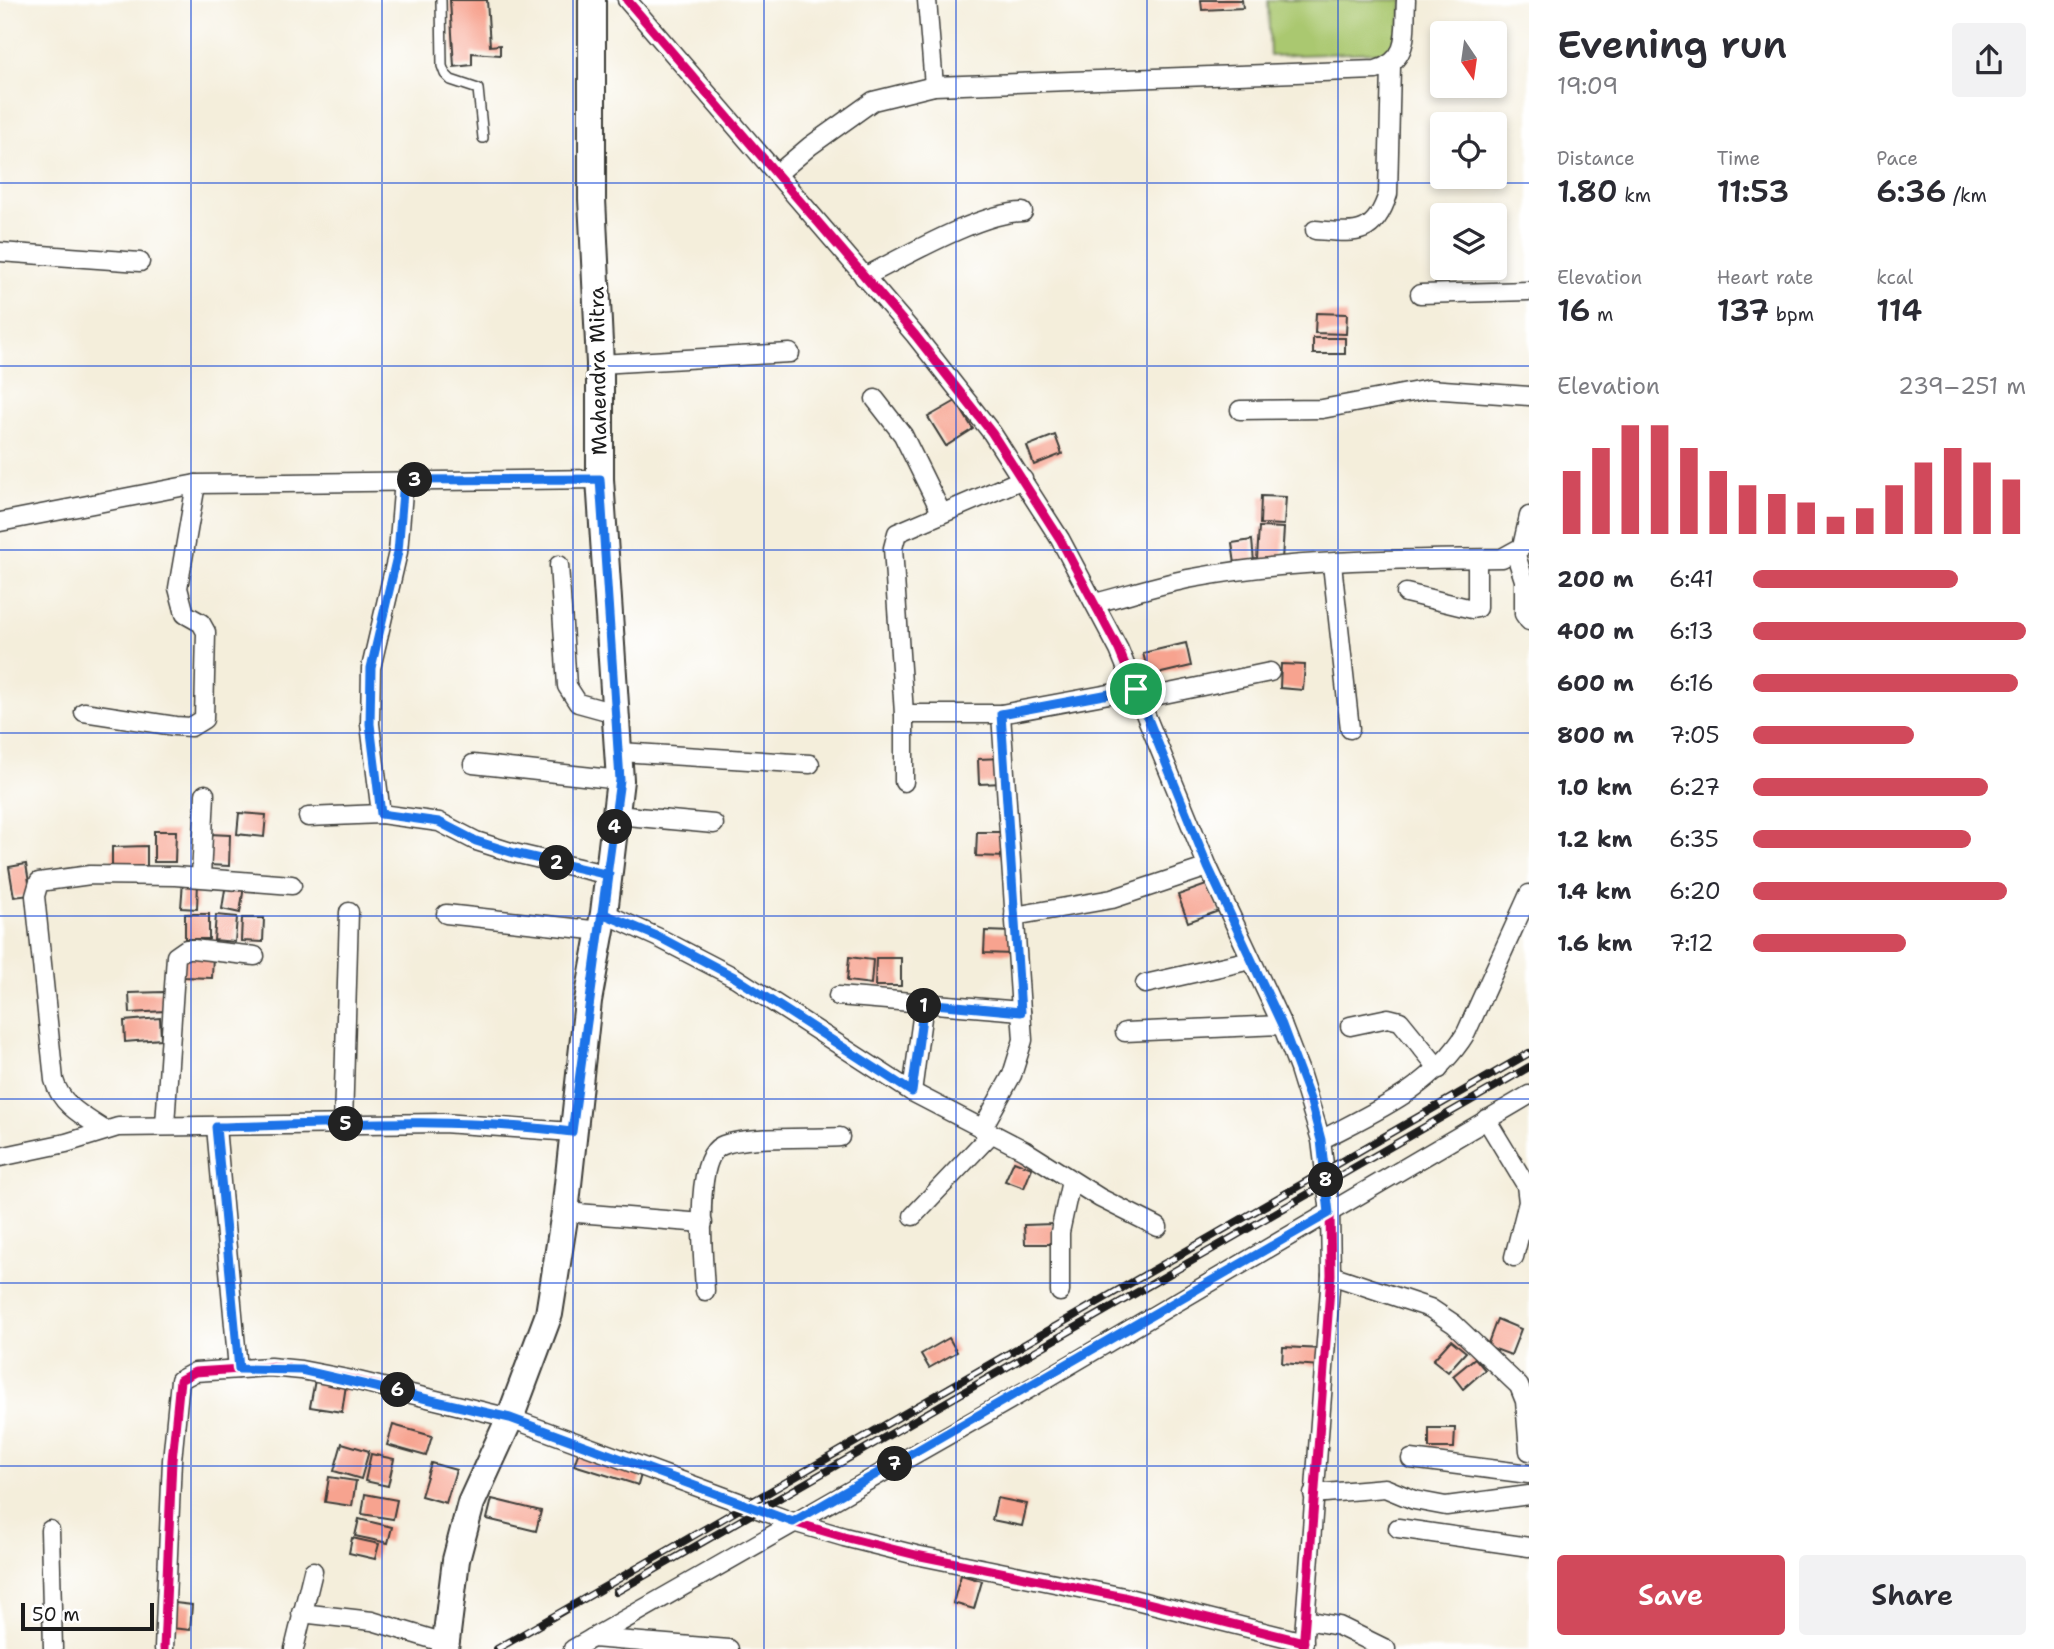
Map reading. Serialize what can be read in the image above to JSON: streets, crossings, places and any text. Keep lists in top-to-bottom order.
{
  "streets": {
    "main road": ["Mahendra Mitra"]
  },
  "scale_bar": "50 m",
  "north": "bottom",
  "page": {
    "heading": ["Evening run", "19:09"],
    "stats": [
      ["Distance", "1.80 km"],
      ["Time", "11:53"],
      ["Pace", "6:36 /km"],
      ["Elevation", "16 m"],
      ["Heart rate", "137 bpm"],
      ["kcal", "114"]
    ],
    "chart": ["Elevation", "239–251 m"],
    "pins": [
      "3",
      "4",
      "2",
      "1",
      "5",
      "8",
      "6",
      "7"
    ],
    "list": [
      {
        "name": "200 m",
        "note": "6:41"
      },
      {
        "name": "400 m",
        "note": "6:13"
      },
      {
        "name": "600 m",
        "note": "6:16"
      },
      {
        "name": "800 m",
        "note": "7:05"
      },
      {
        "name": "1.0 km",
        "note": "6:27"
      },
      {
        "name": "1.2 km",
        "note": "6:35"
      },
      {
        "name": "1.4 km",
        "note": "6:20"
      },
      {
        "name": "1.6 km",
        "note": "7:12"
      }
    ],
    "buttons": ["Save", "Share"],
    "scale": "50 m"
  }
}
